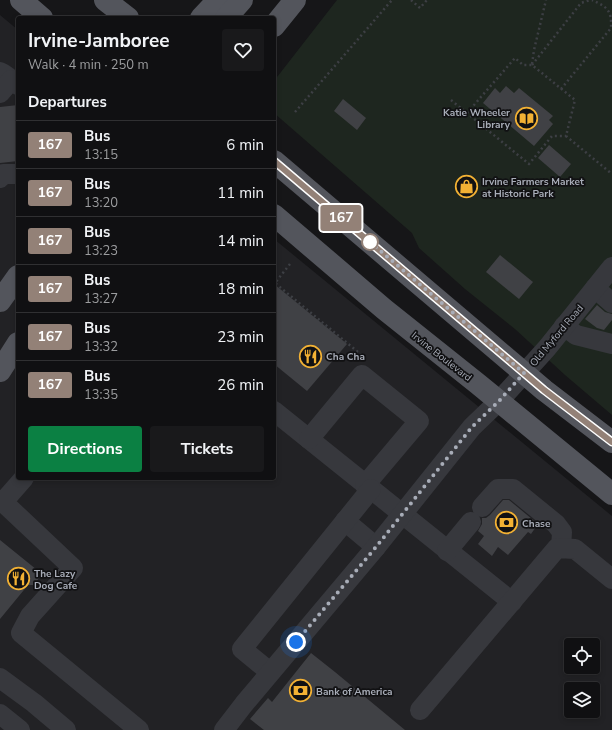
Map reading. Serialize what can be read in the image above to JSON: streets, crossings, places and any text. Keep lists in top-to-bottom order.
{
  "streets": {
    "main road": ["Irvine Boulevard"],
    "street": ["Old Myford Road"]
  },
  "crossings": [
    ["Old Myford Road", "Irvine Boulevard"]
  ],
  "places": {
    "library": ["Katie Wheeler Library"],
    "shop": ["Irvine Farmers Market at Historic Park"],
    "restaurant": ["Cha Cha", "The Lazy Dog Cafe"],
    "bank": ["Chase", "Bank of America"]
  },
  "lines": ["bus line 167"],
  "page": {
    "on_map": "167",
    "heading": [
      ["Irvine-Jamboree", "Walk · 4 min · 250 m"],
      "Departures"
    ],
    "list": [
      {
        "mark": "167",
        "name": "Bus",
        "note": "13:15",
        "value": "6 min"
      },
      {
        "mark": "167",
        "name": "Bus",
        "note": "13:20",
        "value": "11 min"
      },
      {
        "mark": "167",
        "name": "Bus",
        "note": "13:23",
        "value": "14 min"
      },
      {
        "mark": "167",
        "name": "Bus",
        "note": "13:27",
        "value": "18 min"
      },
      {
        "mark": "167",
        "name": "Bus",
        "note": "13:32",
        "value": "23 min"
      },
      {
        "mark": "167",
        "name": "Bus",
        "note": "13:35",
        "value": "26 min"
      }
    ],
    "buttons": ["Directions", "Tickets"]
  }
}
